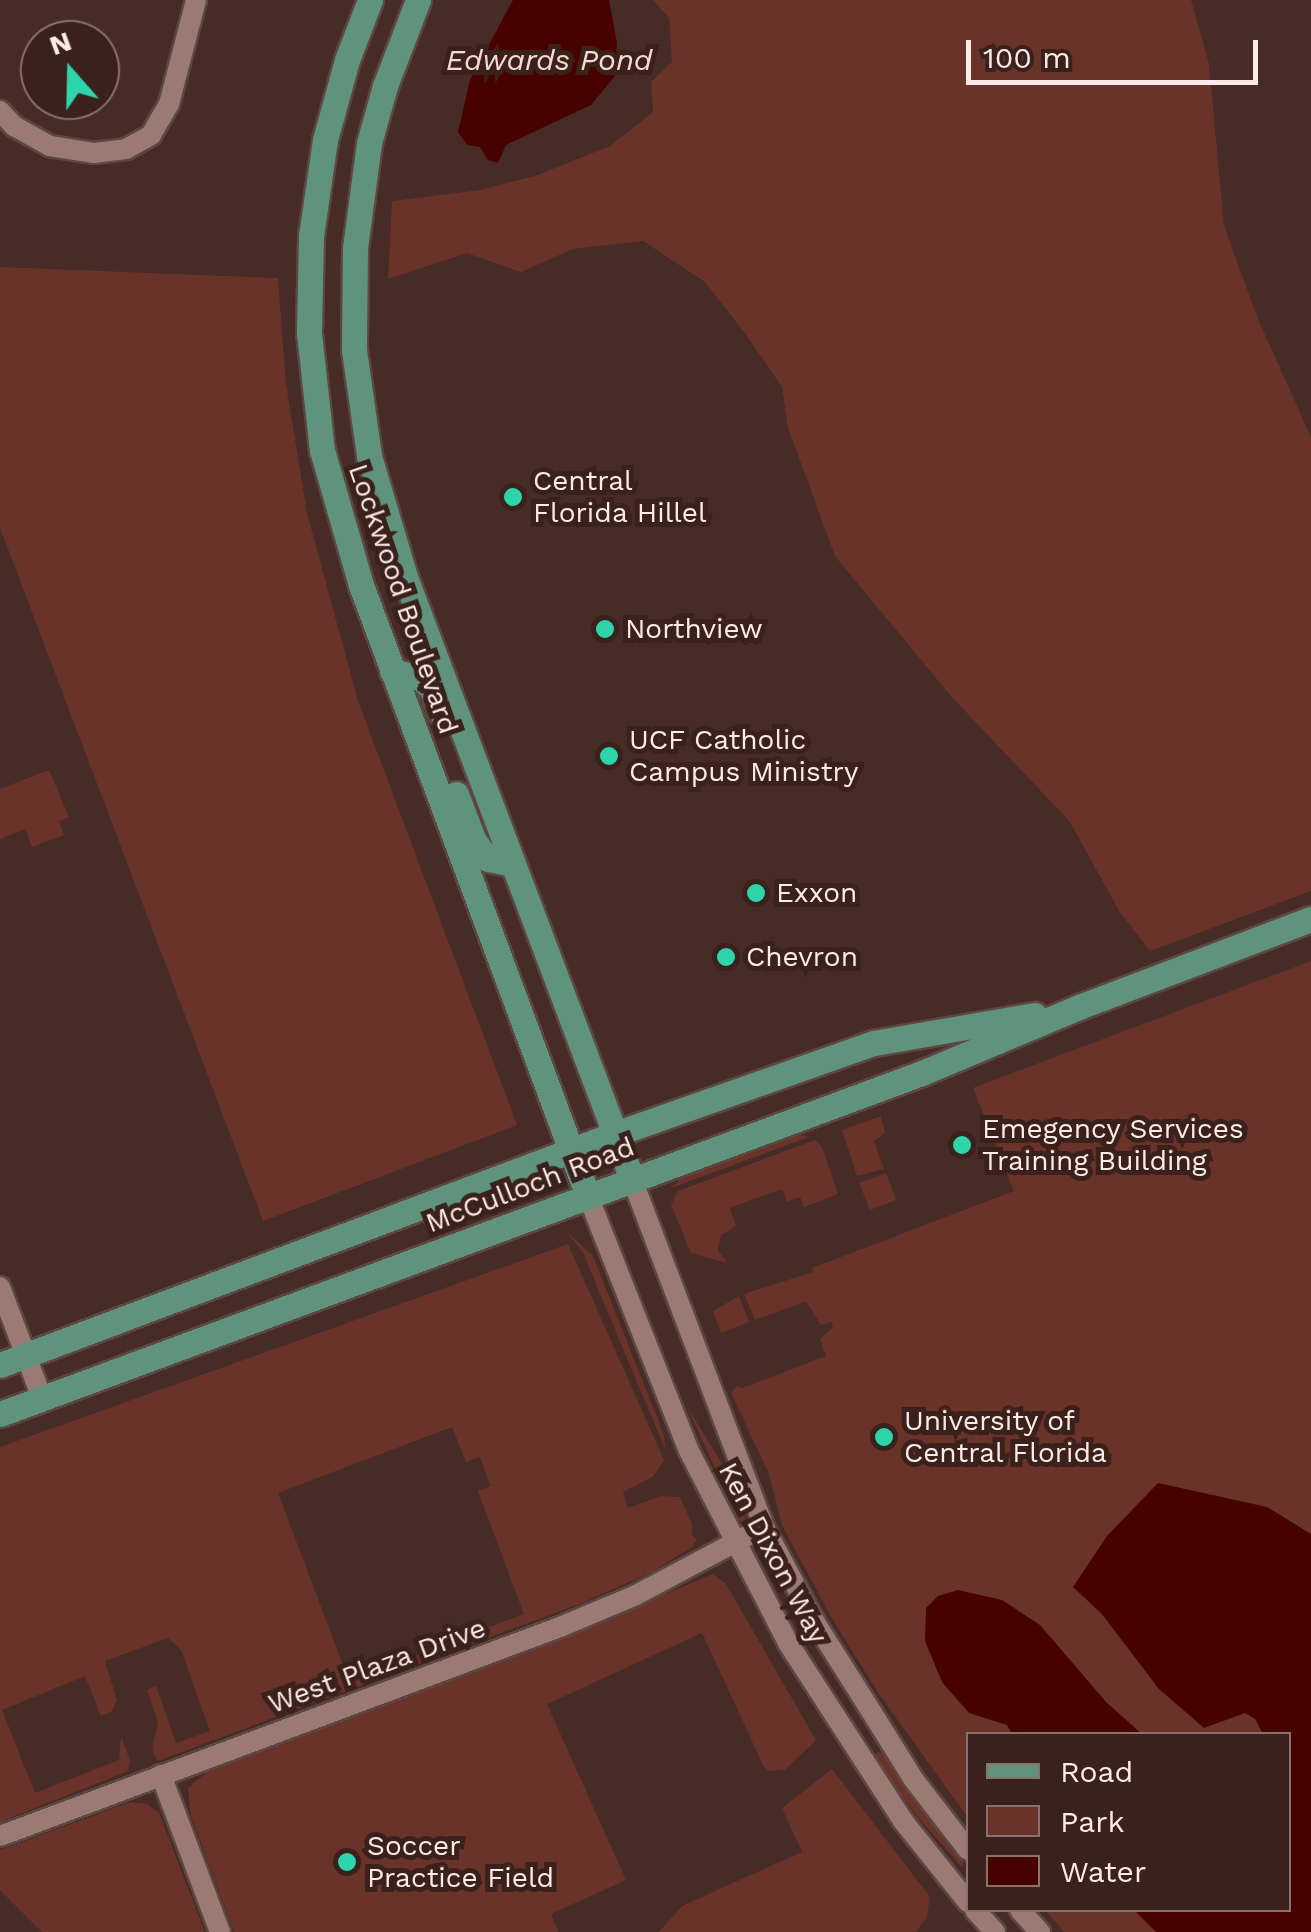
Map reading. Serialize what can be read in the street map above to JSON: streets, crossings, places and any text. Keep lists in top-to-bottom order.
{
  "streets": {
    "main road": ["Lockwood Boulevard", "McCulloch Road"],
    "street": ["Ken Dixon Way", "West Plaza Drive"]
  },
  "crossings": [
    ["Lockwood Boulevard", "McCulloch Road"],
    ["Lockwood Boulevard", "Ken Dixon Way"],
    ["McCulloch Road", "Ken Dixon Way"],
    ["Ken Dixon Way", "West Plaza Drive"]
  ],
  "water": ["Edwards Pond"],
  "places": [
    "Central Florida Hillel",
    "Northview",
    "UCF Catholic Campus Ministry",
    "Exxon",
    "Chevron",
    "Emegency Services Training Building",
    "University of Central Florida",
    "Soccer Practice Field"
  ],
  "legend": ["Road", "Park", "Water"],
  "scale_bar": "100 m",
  "north": "top"
}
